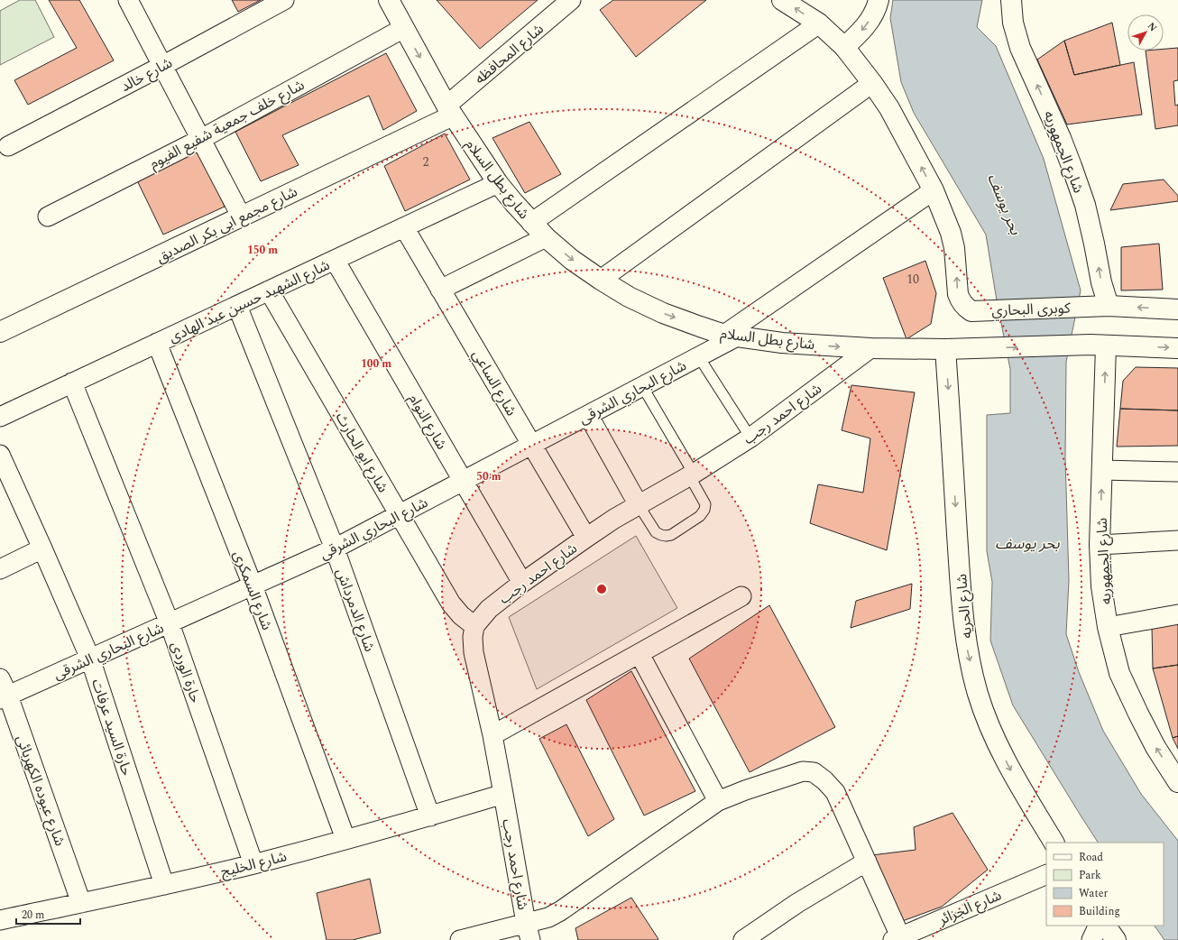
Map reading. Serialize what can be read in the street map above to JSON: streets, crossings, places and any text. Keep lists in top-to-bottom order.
{
  "streets": {
    "main road": [
      "شارع الجمهوريه",
      "شارع بطل السلام",
      "شارع مجمع ابى بكر الصديق",
      "كوبرى البحاري",
      "شارع الحريه"
    ],
    "street": [
      "شارع المحافظه",
      "شارع خالد",
      "شارع خلف جمعية شفيع الفيوم",
      "شارع الشهيد حسين عبد الهادى",
      "شارع الساعي",
      "شارع البحاري الشرقى",
      "شارع احمد رجب",
      "شارع النوام",
      "شارع ابو الحارث",
      "شارع السمكرى",
      "شارع الدمرداش",
      "حارة الوردى",
      "حارة السيد عرفات",
      "شارع عبوده الكهربائى",
      "شارع الخليج",
      "شارع الجزائر"
    ]
  },
  "crossings": [
    ["شارع المحافظه", "شارع بطل السلام"],
    ["شارع المحافظه", "شارع مجمع ابى بكر الصديق"],
    ["شارع خلف جمعية شفيع الفيوم", "شارع بطل السلام"],
    ["شارع الجمهوريه", "شارع بطل السلام"],
    ["شارع الجمهوريه", "كوبرى البحاري"],
    ["شارع بطل السلام", "شارع مجمع ابى بكر الصديق"],
    ["شارع بطل السلام", "شارع الشهيد حسين عبد الهادى"],
    ["شارع بطل السلام", "شارع البحاري الشرقى"],
    ["شارع بطل السلام", "شارع احمد رجب"],
    ["شارع بطل السلام", "شارع الحريه"],
    ["شارع الشهيد حسين عبد الهادى", "شارع الساعي"],
    ["شارع الشهيد حسين عبد الهادى", "شارع النوام"],
    ["شارع الشهيد حسين عبد الهادى", "شارع ابو الحارث"],
    ["شارع الشهيد حسين عبد الهادى", "شارع السمكرى"],
    ["شارع الشهيد حسين عبد الهادى", "شارع الدمرداش"],
    ["شارع الشهيد حسين عبد الهادى", "حارة الوردى"],
    ["كوبرى البحاري", "شارع البحاري الشرقى"],
    ["شارع الساعي", "شارع البحاري الشرقى"],
    ["شارع الساعي", "شارع احمد رجب"],
    ["شارع البحاري الشرقى", "شارع النوام"],
    ["شارع البحاري الشرقى", "شارع ابو الحارث"],
    ["شارع البحاري الشرقى", "شارع السمكرى"],
    ["شارع البحاري الشرقى", "شارع الدمرداش"],
    ["شارع البحاري الشرقى", "حارة الوردى"],
    ["شارع البحاري الشرقى", "حارة السيد عرفات"],
    ["شارع البحاري الشرقى", "شارع عبوده الكهربائى"],
    ["شارع احمد رجب", "شارع النوام"],
    ["شارع احمد رجب", "شارع ابو الحارث"],
    ["شارع احمد رجب", "شارع الخليج"],
    ["شارع السمكرى", "شارع الخليج"],
    ["شارع الدمرداش", "شارع الخليج"],
    ["حارة الوردى", "شارع الخليج"],
    ["حارة السيد عرفات", "شارع الخليج"],
    ["شارع عبوده الكهربائى", "شارع الخليج"]
  ],
  "one_way": ["شارع الجمهوريه", "شارع بطل السلام", "شارع الحريه"],
  "water": ["بحر يوسف"],
  "house_numbers": ["2", "10"],
  "legend": [
    "Road",
    "Park",
    "Water",
    "Building"
  ],
  "scale_bar": "20 m",
  "north": "top right",
  "rings": ["150 m", "100 m", "50 m"]
}
